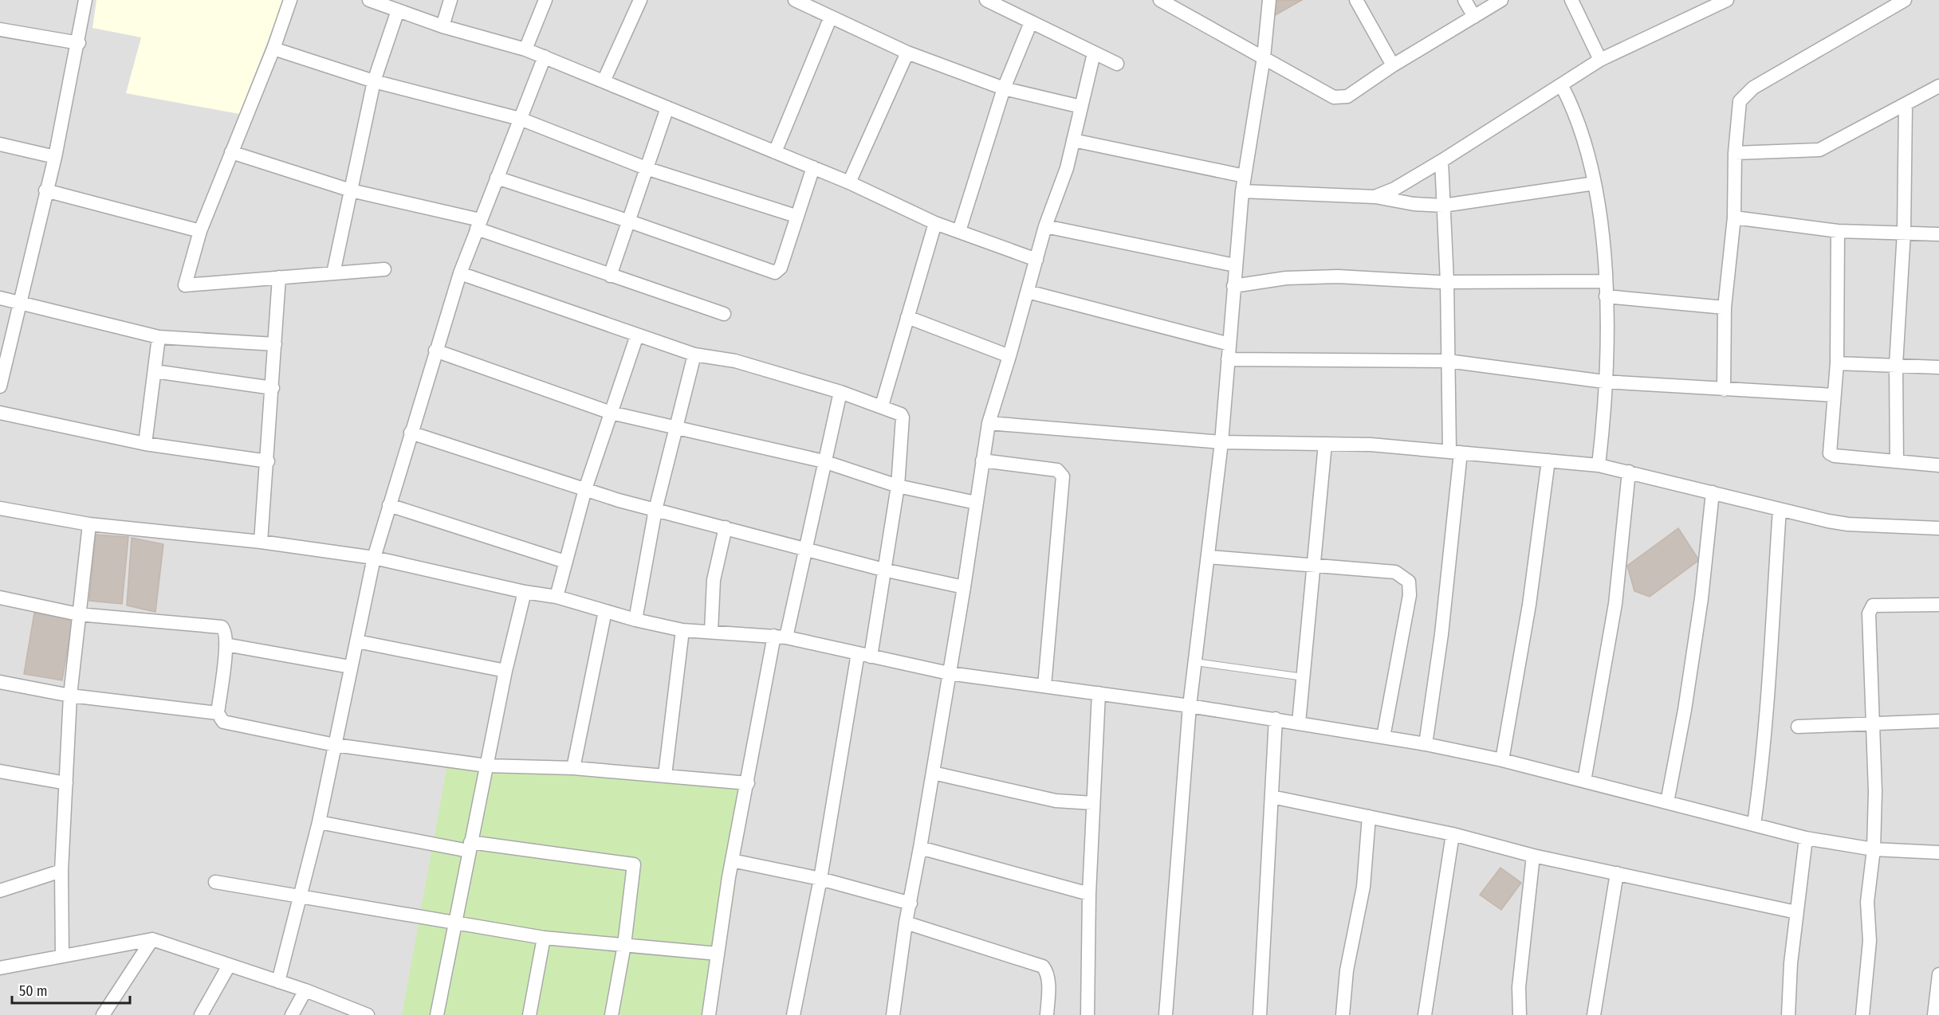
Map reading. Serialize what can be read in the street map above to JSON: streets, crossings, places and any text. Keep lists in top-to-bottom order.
{
  "scale_bar": "50 m"
}
